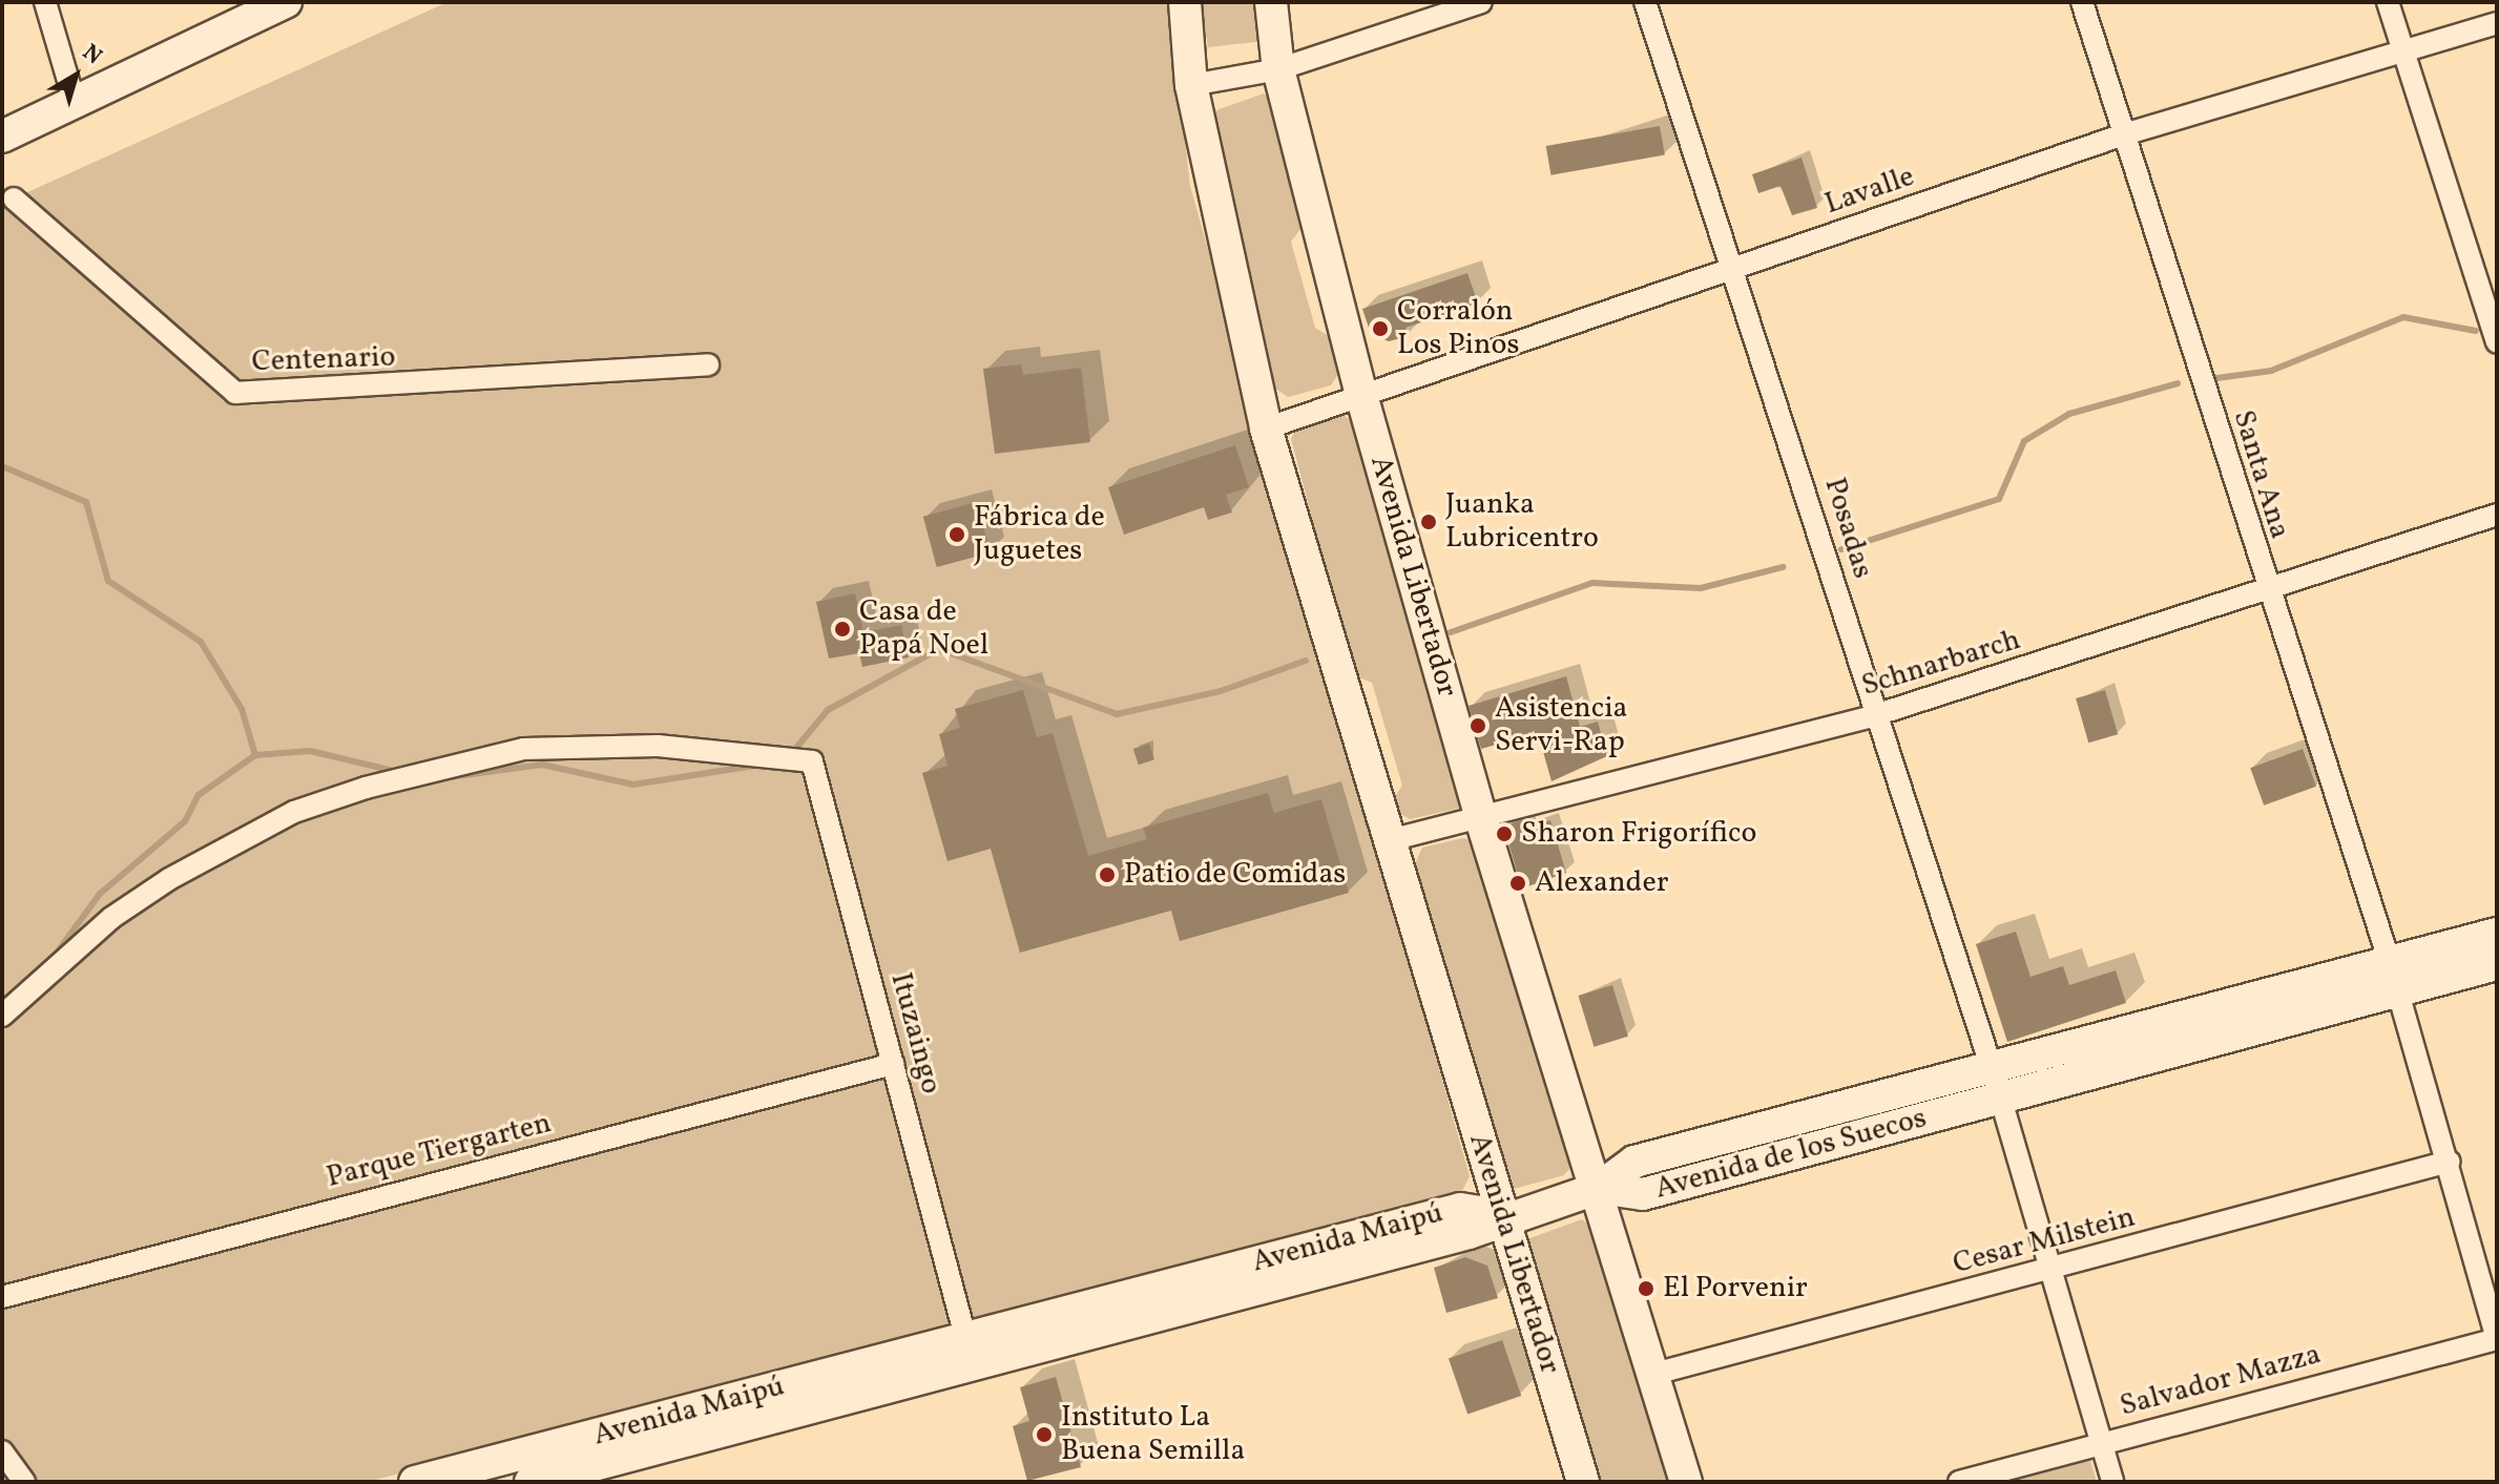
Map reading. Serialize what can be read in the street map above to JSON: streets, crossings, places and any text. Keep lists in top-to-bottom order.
{
  "streets": {
    "main road": ["Avenida Libertador", "Avenida de los Suecos", "Avenida Maipú"],
    "street": [
      "Lavalle",
      "Centenario",
      "Santa Ana",
      "Posadas",
      "Schnarbarch",
      "Ituzaingo",
      "Parque Tiergarten",
      "Cesar Milstein",
      "Salvador Mazza"
    ]
  },
  "crossings": [
    ["Lavalle", "Santa Ana"],
    ["Lavalle", "Posadas"],
    ["Lavalle", "Avenida Libertador"],
    ["Santa Ana", "Schnarbarch"],
    ["Santa Ana", "Avenida de los Suecos"],
    ["Santa Ana", "Cesar Milstein"],
    ["Santa Ana", "Salvador Mazza"],
    ["Posadas", "Schnarbarch"],
    ["Posadas", "Avenida de los Suecos"],
    ["Posadas", "Cesar Milstein"],
    ["Posadas", "Salvador Mazza"],
    ["Avenida Libertador", "Schnarbarch"],
    ["Avenida Libertador", "Avenida de los Suecos"],
    ["Avenida Libertador", "Avenida Maipú"],
    ["Avenida Libertador", "Cesar Milstein"],
    ["Ituzaingo", "Parque Tiergarten"]
  ],
  "places": [
    "Corralón Los Pinos",
    "Juanka Lubricentro",
    "Fábrica de Juguetes",
    "Casa de Papá Noel",
    "Asistencia Servi-Rap",
    "Sharon Frigorífico",
    "Patio de Comidas",
    "Alexander",
    "El Porvenir",
    "Instituto La Buena Semilla"
  ],
  "north": "top right"
}
